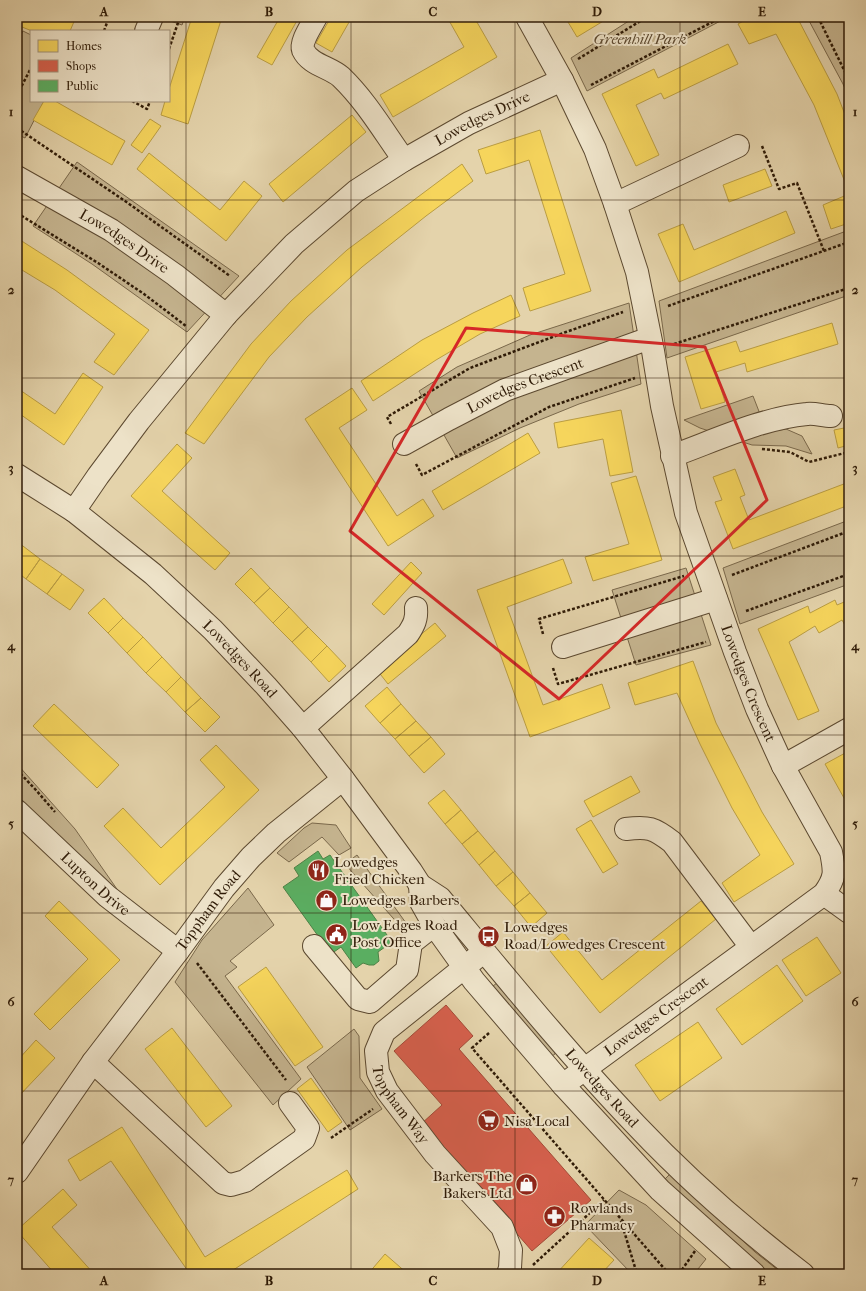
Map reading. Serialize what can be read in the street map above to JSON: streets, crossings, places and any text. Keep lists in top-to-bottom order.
{
  "streets": {
    "street": [
      "Lowedges Drive",
      "Lowedges Crescent",
      "Lowedges Road",
      "Lupton Drive",
      "Toppham Road",
      "Toppham Way"
    ]
  },
  "crossings": [
    ["Lowedges Drive", "Lowedges Crescent"],
    ["Lowedges Drive", "Lowedges Road"],
    ["Lowedges Crescent", "Lowedges Road"],
    ["Lowedges Road", "Toppham Road"],
    ["Lowedges Road", "Toppham Way"],
    ["Lupton Drive", "Toppham Road"]
  ],
  "parks": ["Greenhill Park"],
  "places": {
    "restaurant": ["Lowedges Fried Chicken"],
    "shop": ["Lowedges Barbers", "Barkers The Bakers Ltd"],
    "public building": ["Low Edges Road Post Office"],
    "bus stop": ["Lowedges Road/Lowedges Crescent"],
    "supermarket": ["Nisa Local"],
    "pharmacy": ["Rowlands Pharmacy"]
  },
  "legend": ["Homes", "Shops", "Public"],
  "grid": {
    "columns": [
      "A",
      "B",
      "C",
      "D",
      "E"
    ],
    "rows": [
      "1",
      "2",
      "3",
      "4",
      "5",
      "6",
      "7"
    ]
  }
}
